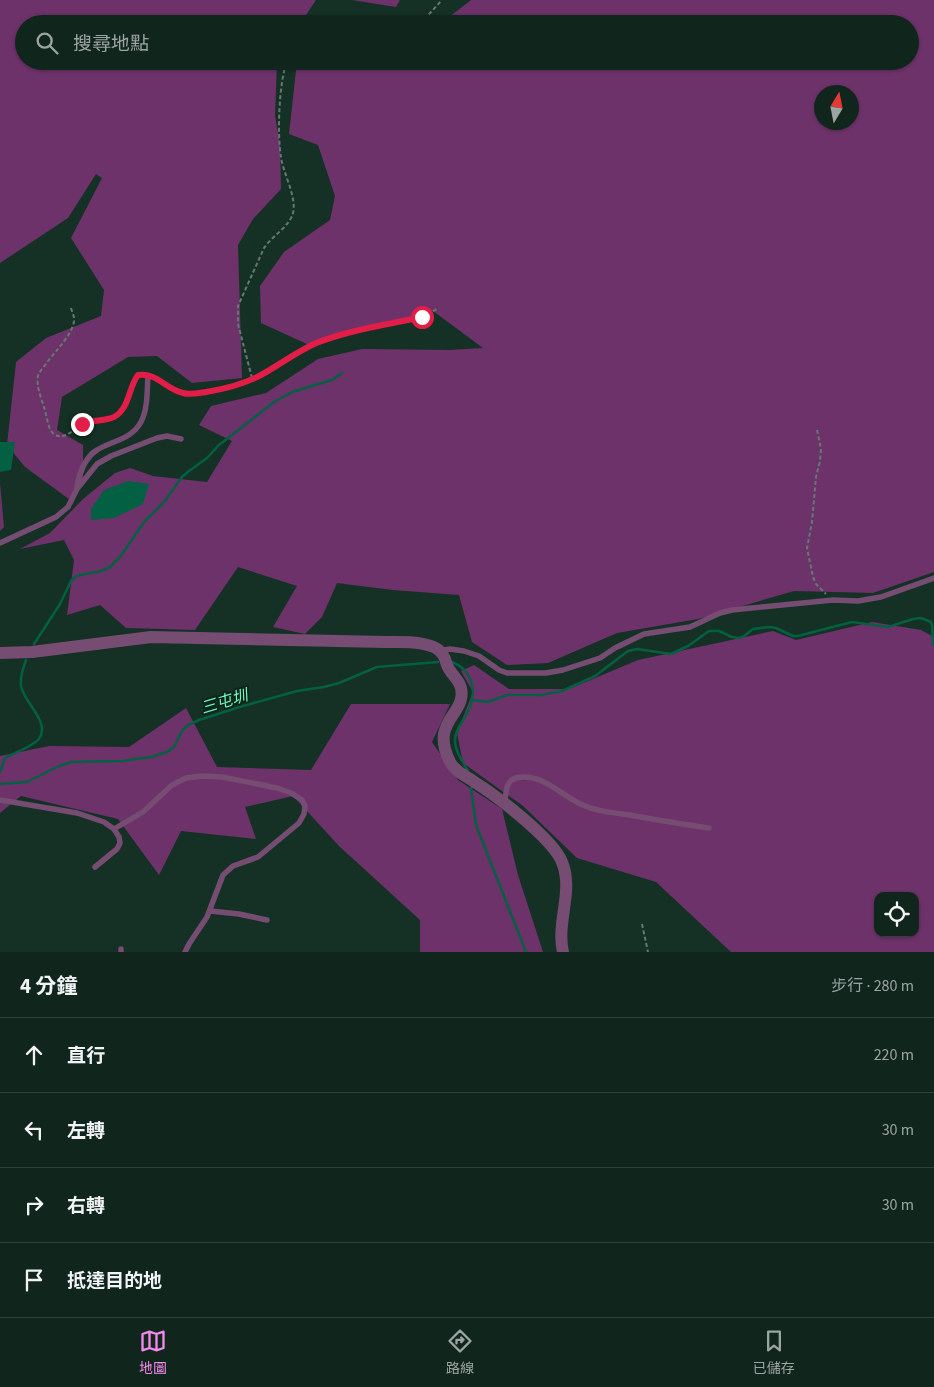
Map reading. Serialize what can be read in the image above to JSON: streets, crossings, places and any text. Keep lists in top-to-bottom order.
{
  "water": ["三屯圳"],
  "north": "top",
  "page": {
    "search": "搜尋地點",
    "heading": ["4 分鐘", "步行 · 280 m"],
    "list": [
      ["直行", "220 m"],
      ["左轉", "30 m"],
      ["右轉", "30 m"],
      "抵達目的地"
    ],
    "nav": ["地圖", "路線", "已儲存"]
  }
}
